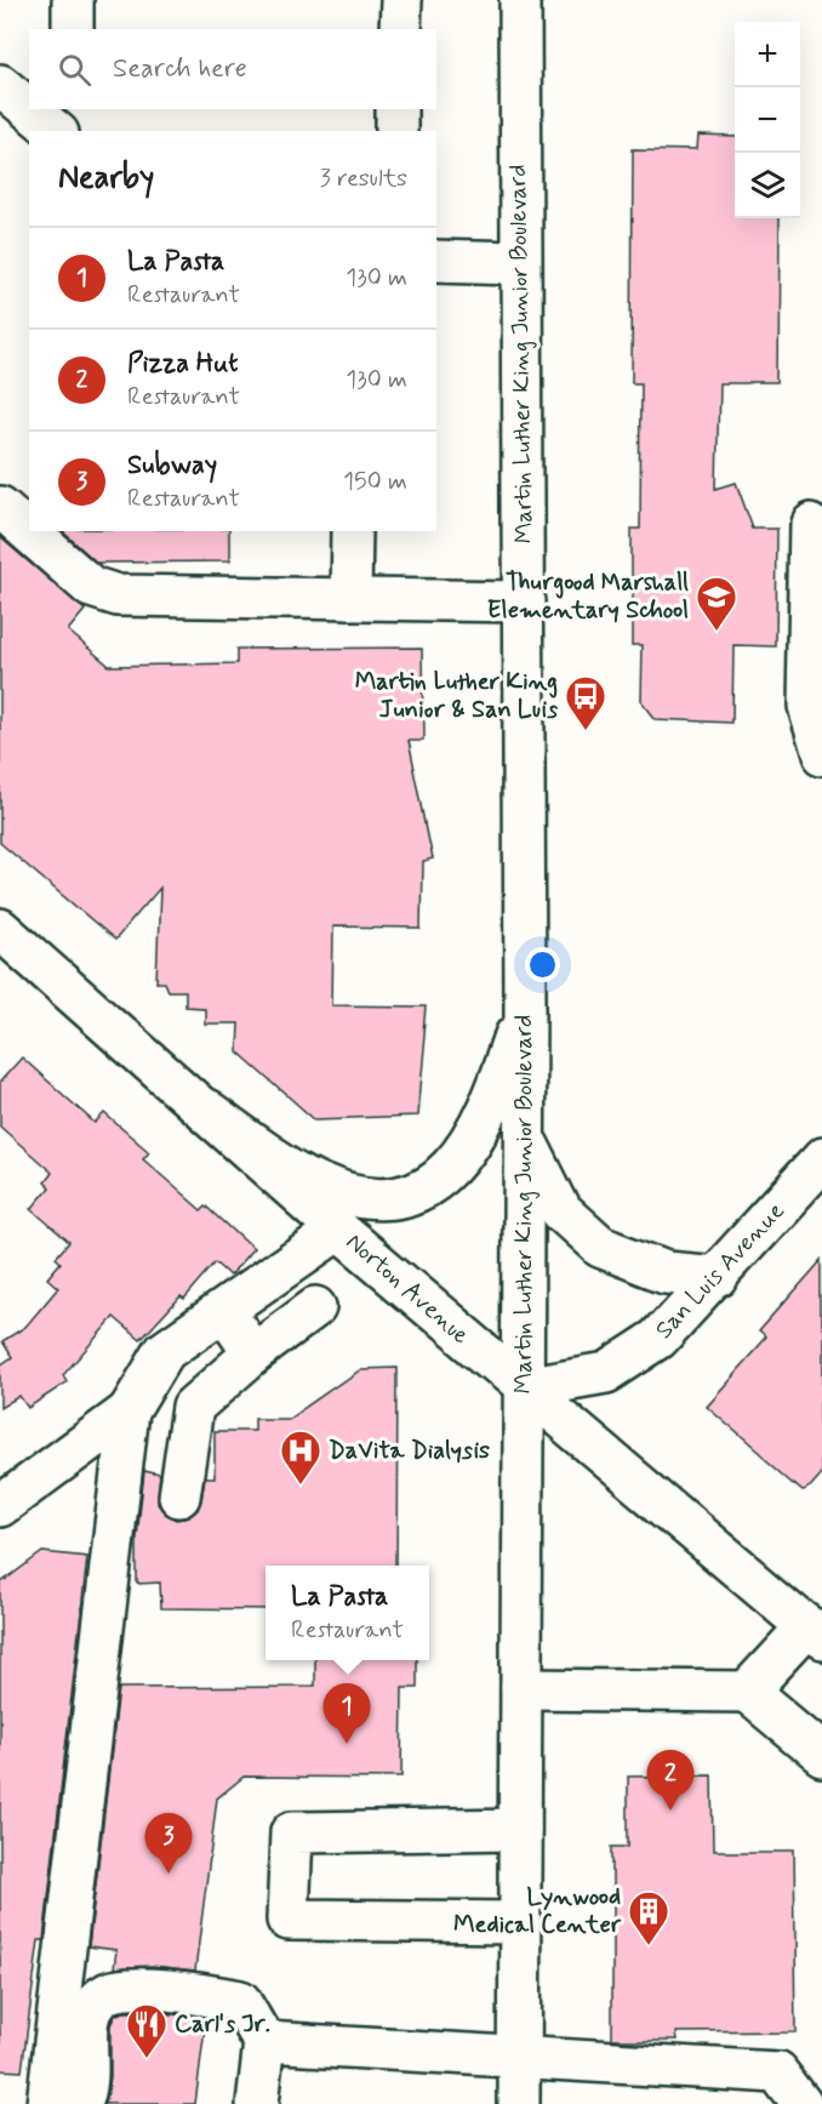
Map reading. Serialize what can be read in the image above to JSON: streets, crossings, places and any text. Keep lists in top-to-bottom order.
{
  "streets": {
    "main road": ["Martin Luther King Junior Boulevard", "San Luis Avenue", "Norton Avenue"]
  },
  "crossings": [
    ["Martin Luther King Junior Boulevard", "San Luis Avenue"],
    ["Martin Luther King Junior Boulevard", "Norton Avenue"],
    ["San Luis Avenue", "Norton Avenue"]
  ],
  "places": {
    "school or university": ["Thurgood Marshall Elementary School"],
    "bus stop": ["Martin Luther King Junior & San Luis"],
    "hospital": ["DaVita Dialysis"],
    "building": ["Lynwood Medical Center"],
    "restaurant": ["Carl's Jr."]
  },
  "page": {
    "map_buttons": ["+", "−"],
    "search": "Search here",
    "heading": ["Nearby", "3 results"],
    "list": [
      {
        "mark": "1",
        "name": "La Pasta",
        "note": "Restaurant",
        "value": "130 m"
      },
      {
        "mark": "2",
        "name": "Pizza Hut",
        "note": "Restaurant",
        "value": "130 m"
      },
      {
        "mark": "3",
        "name": "Subway",
        "note": "Restaurant",
        "value": "150 m"
      }
    ],
    "popup": ["La Pasta", "Restaurant"],
    "pins": ["1", "2", "3"]
  }
}
